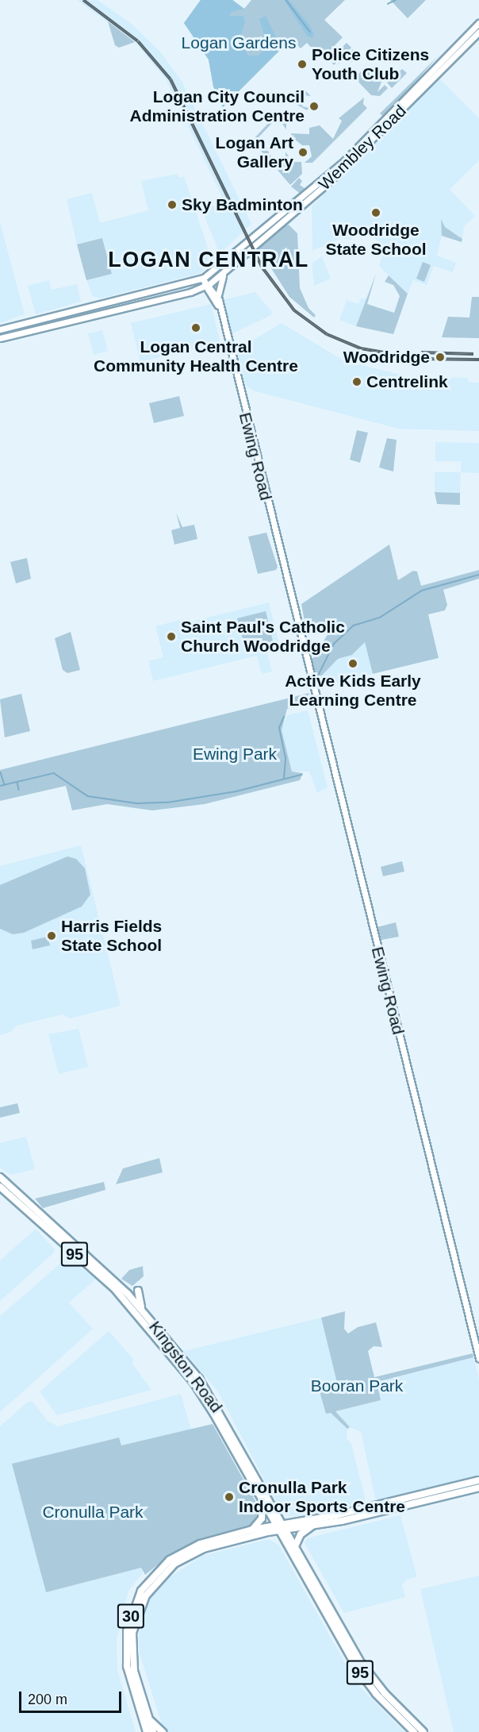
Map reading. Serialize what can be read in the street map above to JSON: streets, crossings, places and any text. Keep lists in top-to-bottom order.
{
  "streets": {
    "main road": [
      "Wembley Road",
      "Ewing Road",
      "95",
      "Kingston Road",
      "30"
    ]
  },
  "crossings": [
    ["Wembley Road", "Ewing Road"],
    ["Kingston Road", "30"]
  ],
  "districts": ["LOGAN CENTRAL"],
  "parks": [
    "Logan Gardens",
    "Ewing Park",
    "Booran Park",
    "Cronulla Park"
  ],
  "places": [
    "Police Citizens Youth Club",
    "Logan City Council Administration Centre",
    "Logan Art Gallery",
    "Sky Badminton",
    "Woodridge State School",
    "Logan Central Community Health Centre",
    "Woodridge",
    "Centrelink",
    "Saint Paul's Catholic Church Woodridge",
    "Active Kids Early Learning Centre",
    "Harris Fields State School",
    "Cronulla Park Indoor Sports Centre"
  ],
  "scale_bar": "200 m"
}
